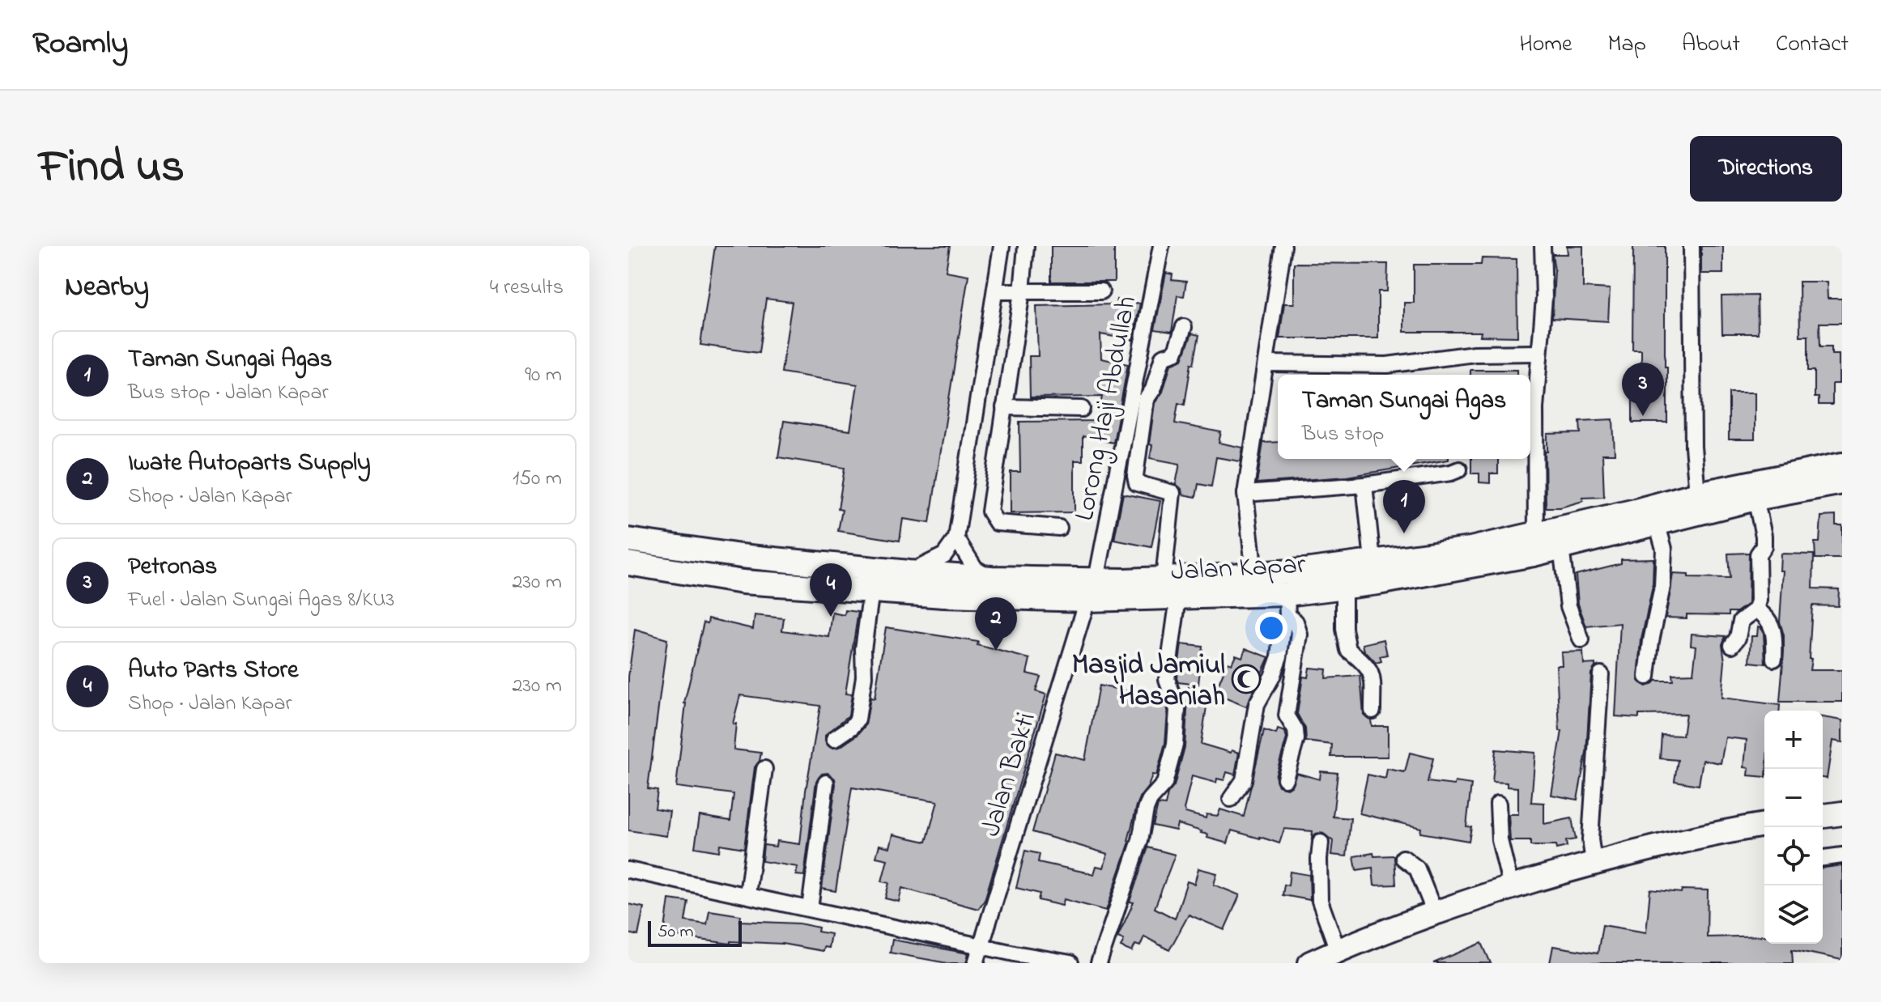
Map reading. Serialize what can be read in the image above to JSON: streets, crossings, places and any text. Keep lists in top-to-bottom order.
{
  "streets": {
    "highway": ["Jalan Kapar"],
    "street": ["Lorong Haji Abdullah", "Jalan Bakti"]
  },
  "crossings": [
    ["Lorong Haji Abdullah", "Jalan Kapar"],
    ["Lorong Haji Abdullah", "Jalan Bakti"],
    ["Jalan Kapar", "Jalan Bakti"]
  ],
  "places": {
    "mosque": ["Masjid Jamiul Hasaniah"]
  },
  "scale_bar": "50 m",
  "page": {
    "header": "Roamly",
    "nav": [
      "Home",
      "Map",
      "About",
      "Contact"
    ],
    "title": "Find us",
    "buttons": "Directions",
    "heading": ["Nearby", "4 results"],
    "list": [
      {
        "mark": "1",
        "name": "Taman Sungai Agas",
        "note": "Bus stop · Jalan Kapar",
        "value": "90 m"
      },
      {
        "mark": "2",
        "name": "Iwate Autoparts Supply",
        "note": "Shop · Jalan Kapar",
        "value": "150 m"
      },
      {
        "mark": "3",
        "name": "Petronas",
        "note": "Fuel · Jalan Sungai Agas 8/KU3",
        "value": "230 m"
      },
      {
        "mark": "4",
        "name": "Auto Parts Store",
        "note": "Shop · Jalan Kapar",
        "value": "230 m"
      }
    ],
    "pins": [
      "3",
      "1",
      "4",
      "2"
    ],
    "popup": ["Taman Sungai Agas", "Bus stop"],
    "map_buttons": ["+", "−"],
    "scale": "50 m"
  }
}
